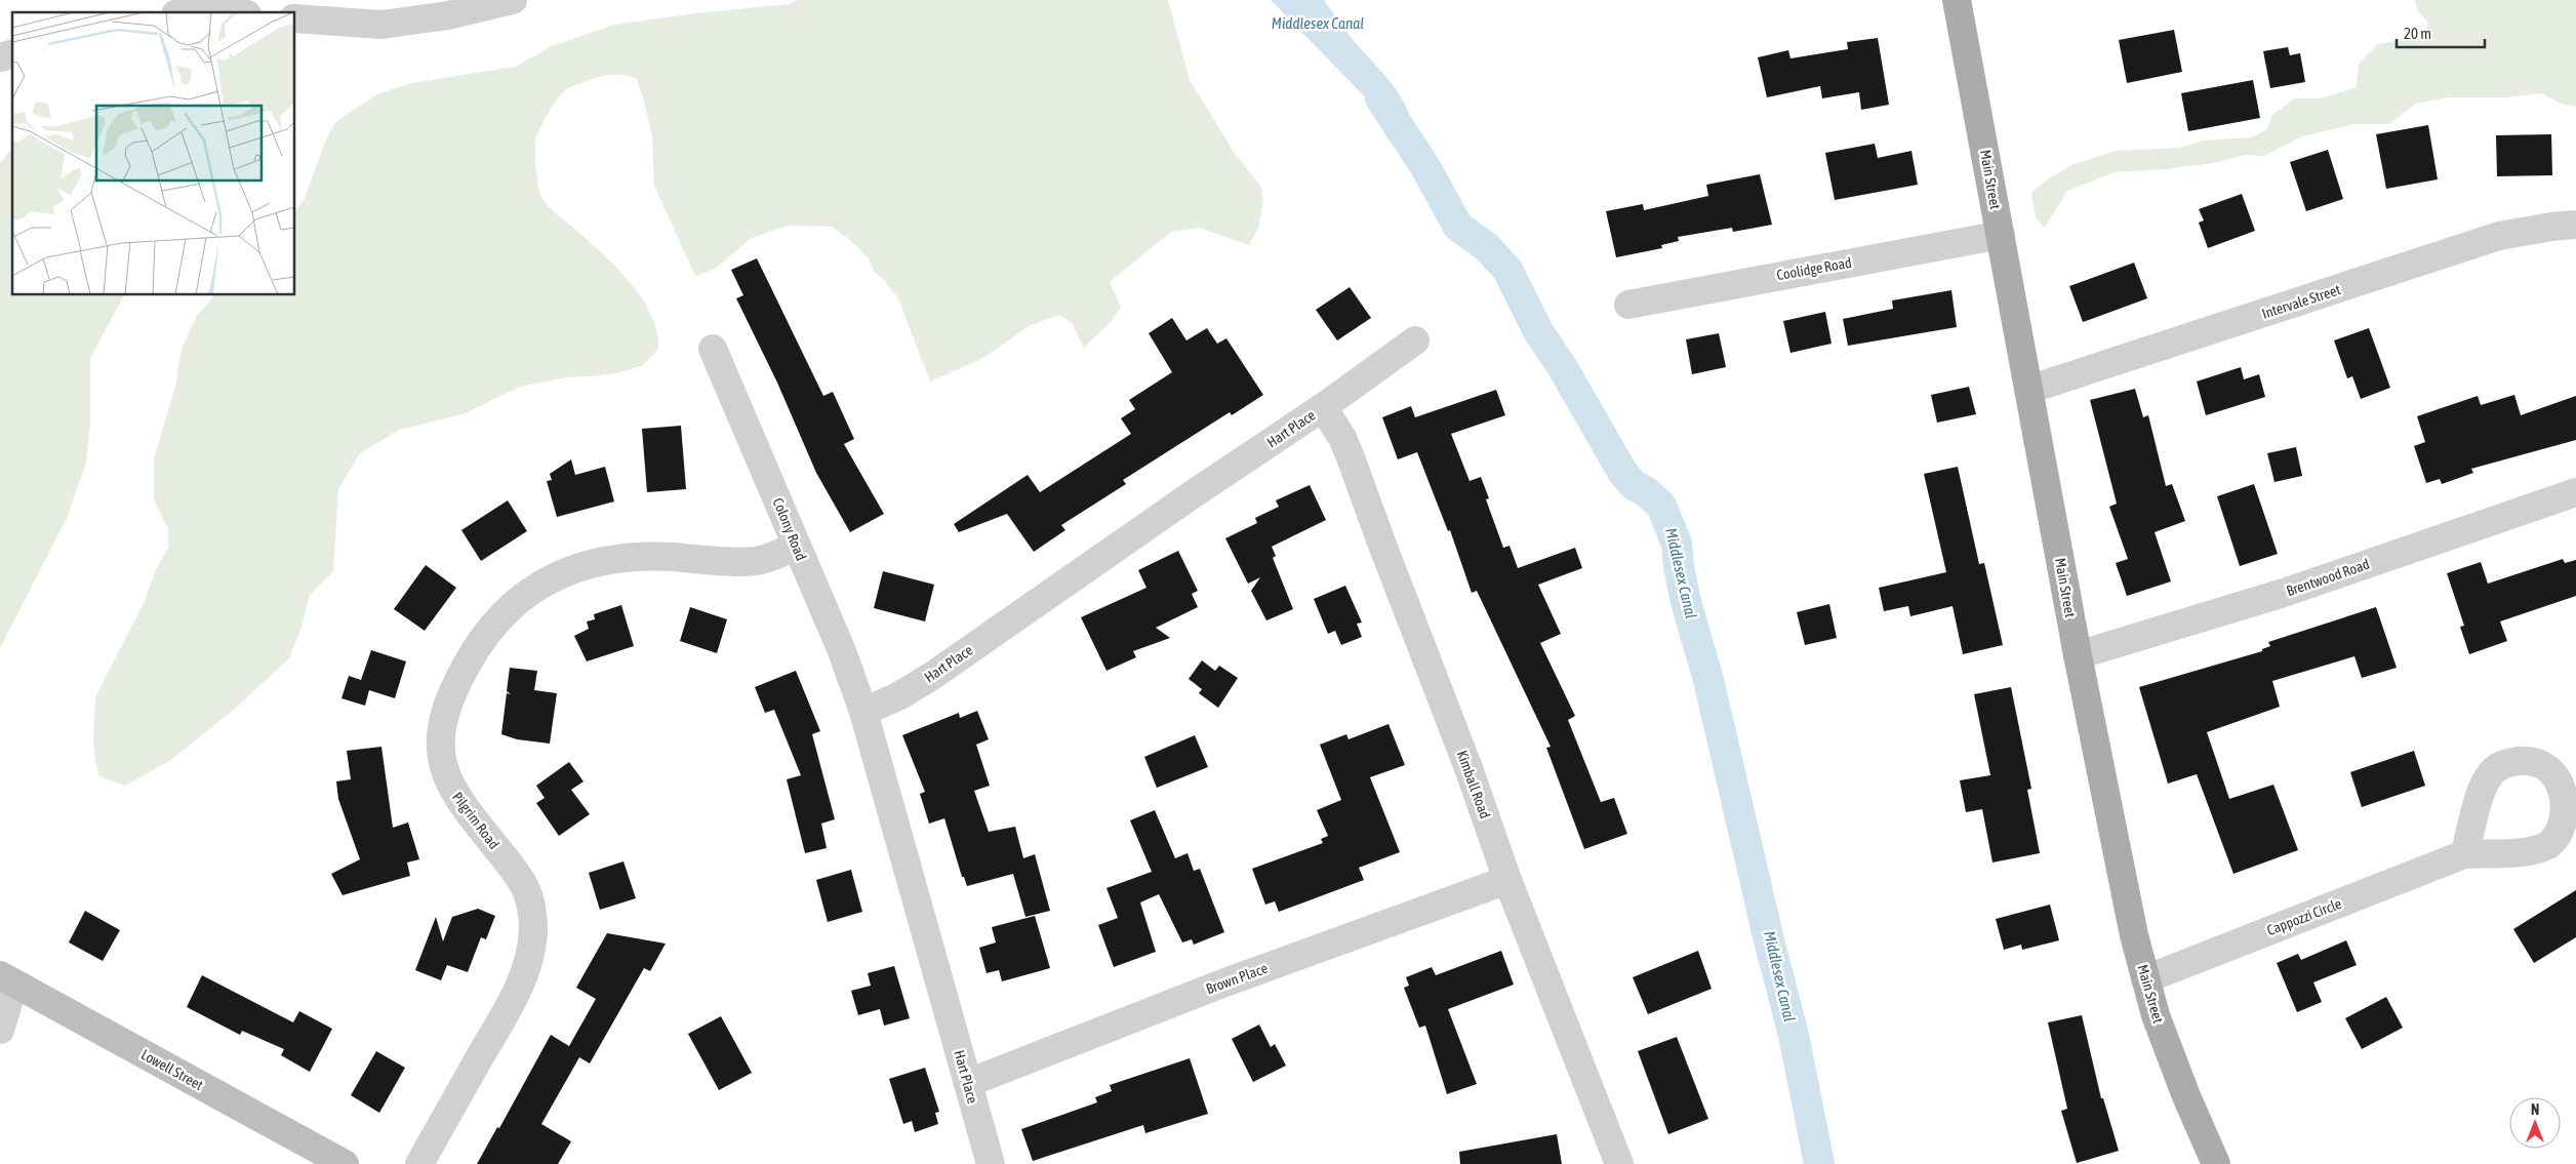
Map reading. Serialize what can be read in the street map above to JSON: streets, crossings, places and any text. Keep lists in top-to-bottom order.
{
  "streets": {
    "main road": ["Main Street"],
    "street": [
      "Coolidge Road",
      "Intervale Street",
      "Hart Place",
      "Colony Road",
      "Brentwood Road",
      "Kimball Road",
      "Pilgrim Road",
      "Cappozzi Circle",
      "Brown Place",
      "Lowell Street"
    ]
  },
  "crossings": [
    ["Main Street", "Coolidge Road"],
    ["Main Street", "Intervale Street"],
    ["Main Street", "Brentwood Road"],
    ["Main Street", "Cappozzi Circle"],
    ["Hart Place", "Colony Road"],
    ["Hart Place", "Kimball Road"],
    ["Hart Place", "Brown Place"],
    ["Colony Road", "Pilgrim Road"],
    ["Kimball Road", "Brown Place"]
  ],
  "water": ["Middlesex Canal"],
  "scale_bar": "20 m",
  "north": "top"
}
